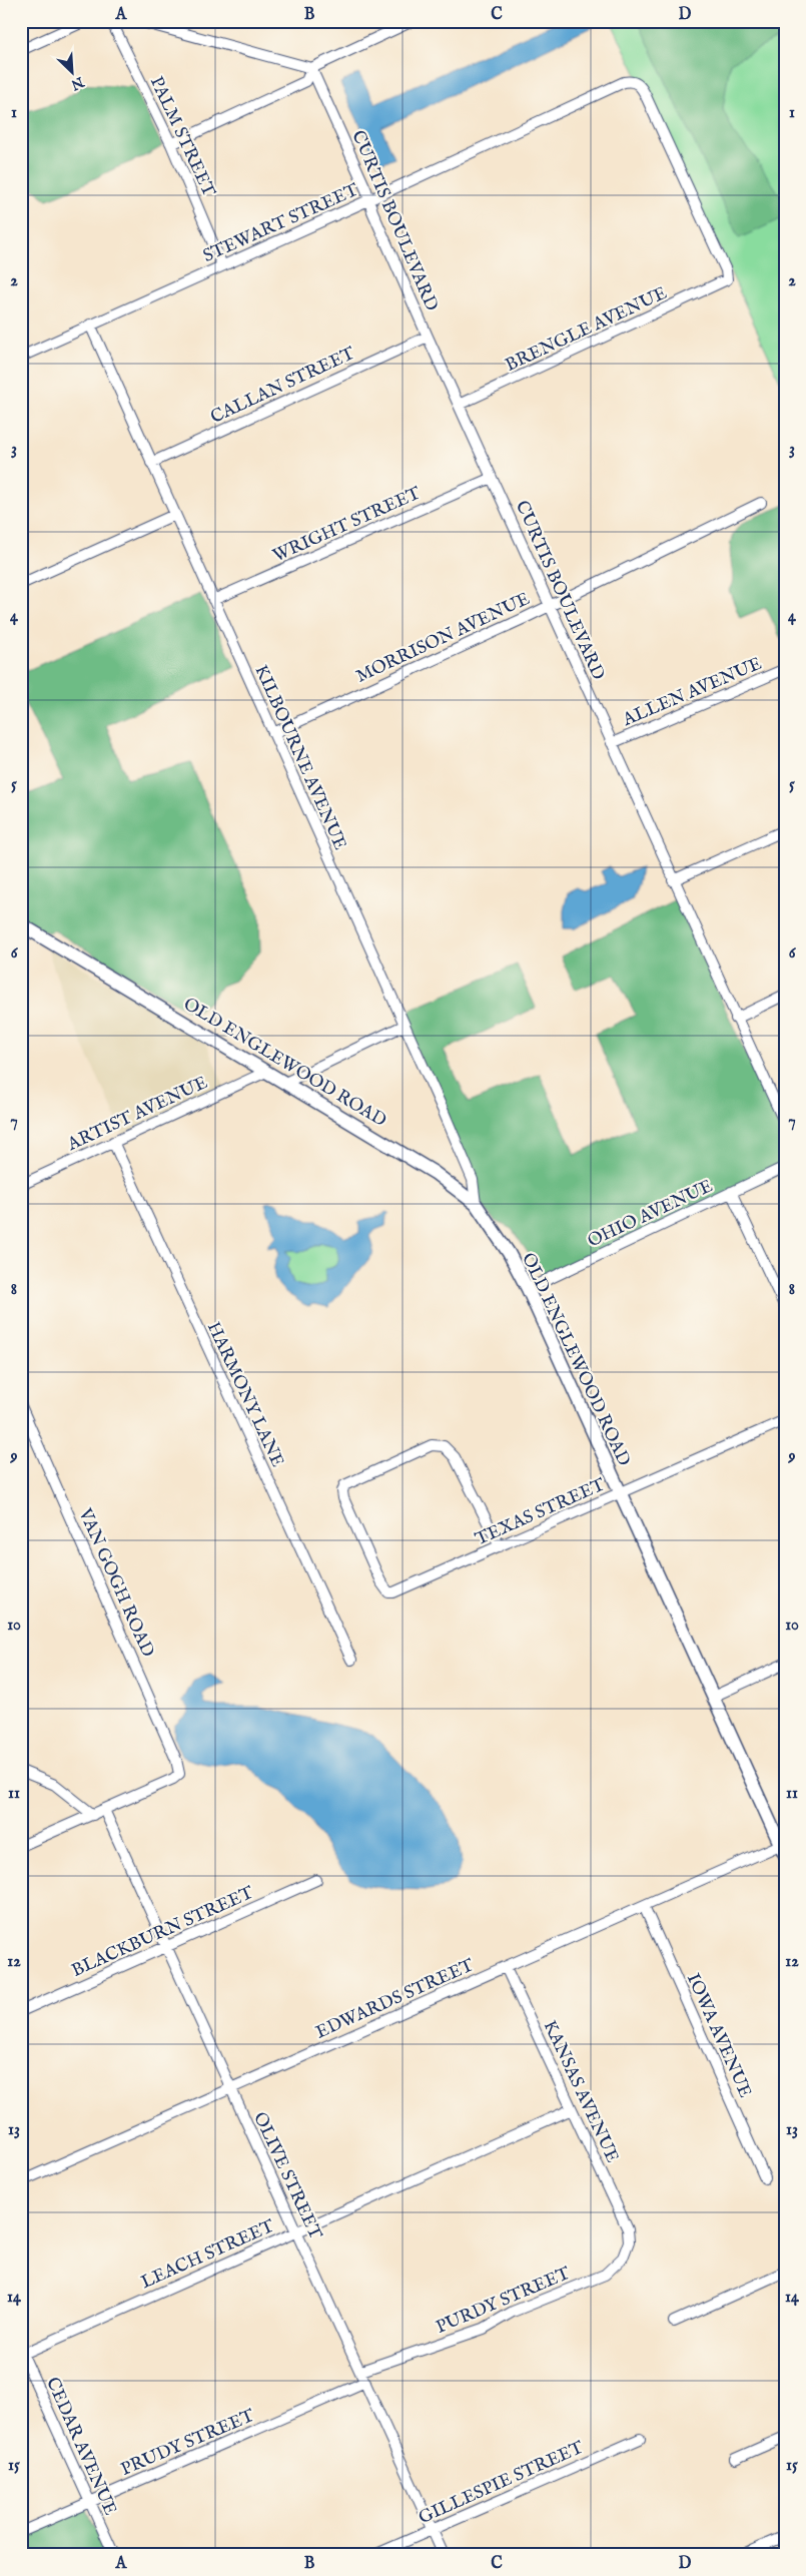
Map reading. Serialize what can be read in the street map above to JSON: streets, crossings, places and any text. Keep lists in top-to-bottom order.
{
  "streets": {
    "street": [
      "PALM STREET",
      "CURTIS BOULEVARD",
      "STEWART STREET",
      "BRENGLE AVENUE",
      "CALLAN STREET",
      "WRIGHT STREET",
      "MORRISON AVENUE",
      "ALLEN AVENUE",
      "KILBOURNE AVENUE",
      "OLD ENGLEWOOD ROAD",
      "ARTIST AVENUE",
      "OHIO AVENUE",
      "HARMONY LANE",
      "TEXAS STREET",
      "VAN GOGH ROAD",
      "BLACKBURN STREET",
      "EDWARDS STREET",
      "IOWA AVENUE",
      "KANSAS AVENUE",
      "OLIVE STREET",
      "LEACH STREET",
      "PURDY STREET",
      "PRUDY STREET",
      "CEDAR AVENUE",
      "GILLESPIE STREET"
    ]
  },
  "crossings": [
    ["PALM STREET", "STEWART STREET"],
    ["CURTIS BOULEVARD", "STEWART STREET"],
    ["CURTIS BOULEVARD", "BRENGLE AVENUE"],
    ["CURTIS BOULEVARD", "CALLAN STREET"],
    ["CURTIS BOULEVARD", "WRIGHT STREET"],
    ["CURTIS BOULEVARD", "MORRISON AVENUE"],
    ["CURTIS BOULEVARD", "ALLEN AVENUE"],
    ["STEWART STREET", "BRENGLE AVENUE"],
    ["STEWART STREET", "KILBOURNE AVENUE"],
    ["CALLAN STREET", "KILBOURNE AVENUE"],
    ["WRIGHT STREET", "KILBOURNE AVENUE"],
    ["MORRISON AVENUE", "KILBOURNE AVENUE"],
    ["KILBOURNE AVENUE", "OLD ENGLEWOOD ROAD"],
    ["OLD ENGLEWOOD ROAD", "ARTIST AVENUE"],
    ["OLD ENGLEWOOD ROAD", "OHIO AVENUE"],
    ["OLD ENGLEWOOD ROAD", "TEXAS STREET"],
    ["OLD ENGLEWOOD ROAD", "EDWARDS STREET"],
    ["ARTIST AVENUE", "HARMONY LANE"],
    ["VAN GOGH ROAD", "OLIVE STREET"],
    ["BLACKBURN STREET", "OLIVE STREET"],
    ["EDWARDS STREET", "IOWA AVENUE"],
    ["EDWARDS STREET", "KANSAS AVENUE"],
    ["EDWARDS STREET", "OLIVE STREET"],
    ["KANSAS AVENUE", "LEACH STREET"],
    ["KANSAS AVENUE", "PURDY STREET"],
    ["OLIVE STREET", "LEACH STREET"],
    ["OLIVE STREET", "PURDY STREET"],
    ["OLIVE STREET", "PRUDY STREET"],
    ["OLIVE STREET", "GILLESPIE STREET"],
    ["LEACH STREET", "CEDAR AVENUE"],
    ["PRUDY STREET", "CEDAR AVENUE"]
  ],
  "north": "bottom right",
  "grid": {
    "columns": [
      "A",
      "B",
      "C",
      "D"
    ],
    "rows": [
      "1",
      "2",
      "3",
      "4",
      "5",
      "6",
      "7",
      "8",
      "9",
      "10",
      "11",
      "12",
      "13",
      "14",
      "15"
    ]
  }
}
